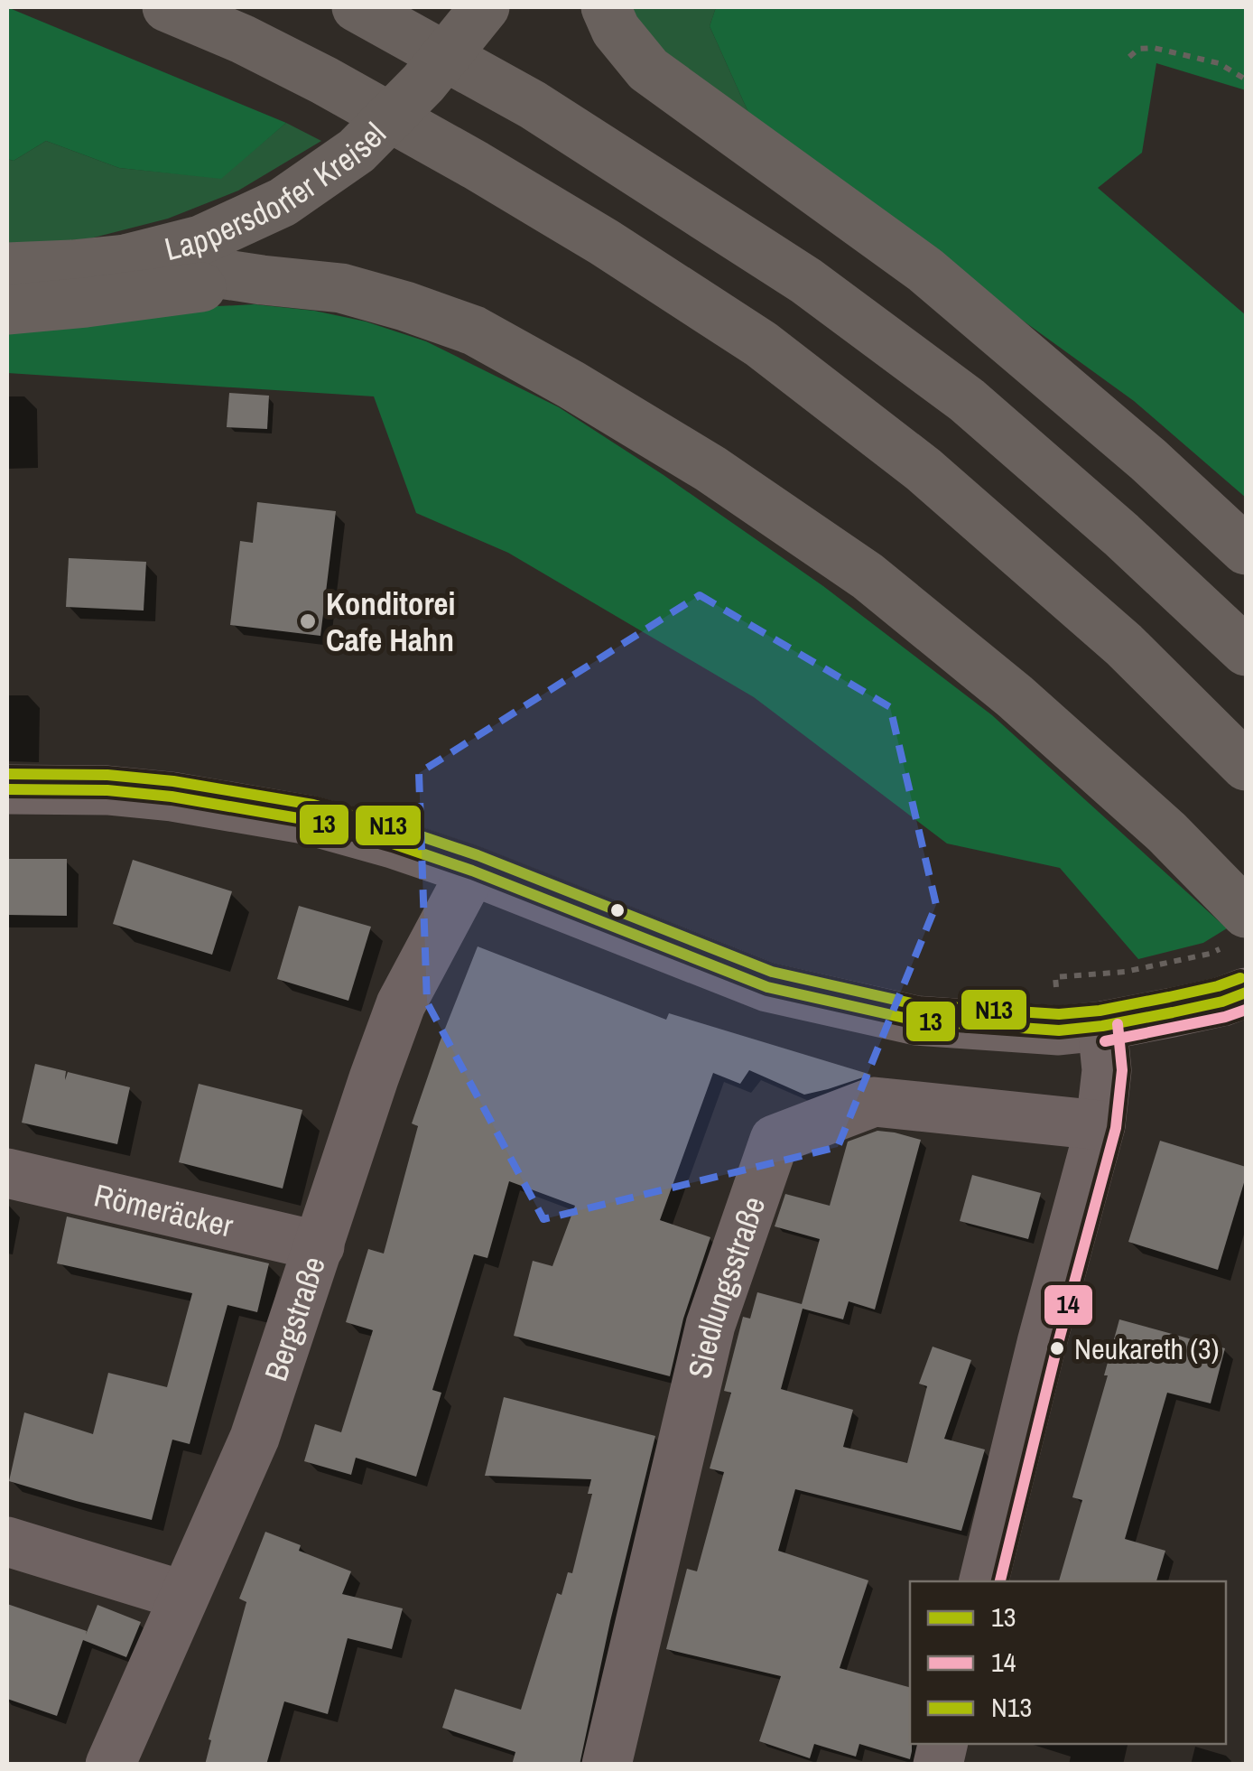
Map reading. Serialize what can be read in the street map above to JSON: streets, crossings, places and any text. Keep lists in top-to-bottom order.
{
  "streets": {
    "highway": ["Lappersdorfer Kreisel"],
    "street": ["Römeräcker", "Siedlungsstraße", "Bergstraße"]
  },
  "crossings": [
    ["Römeräcker", "Bergstraße"]
  ],
  "places": ["Konditorei Cafe Hahn", "Neukareth (3)"],
  "lines": ["transit line N13", "transit line 13", "transit line 14"],
  "legend": ["13", "14", "N13"]
}
